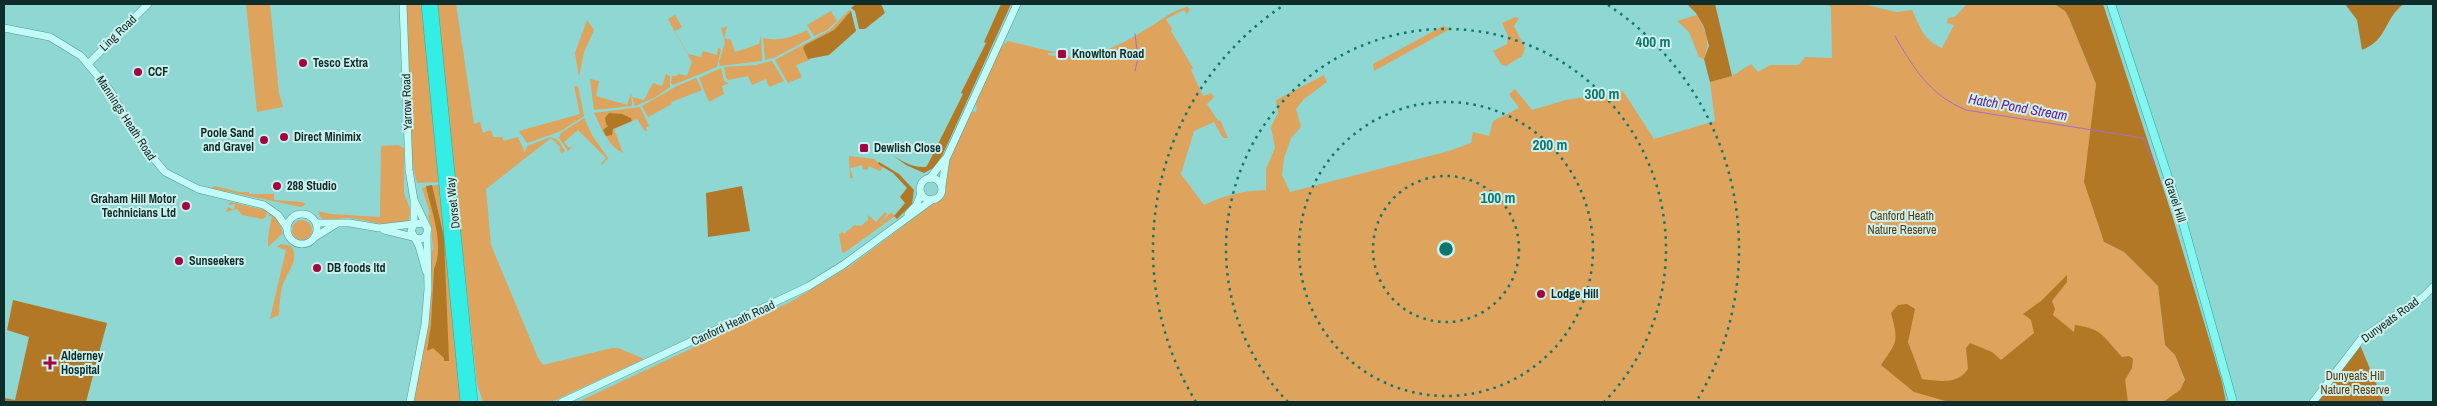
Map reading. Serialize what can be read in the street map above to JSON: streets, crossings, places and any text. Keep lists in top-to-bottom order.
{
  "streets": {
    "highway": ["Dorset Way"],
    "main road": ["Gravel Hill"],
    "street": [
      "Ling Road",
      "Yarrow Road",
      "Mannings Heath Road",
      "Dunyeats Road",
      "Canford Heath Road"
    ]
  },
  "crossings": [
    ["Ling Road", "Mannings Heath Road"]
  ],
  "water": ["Hatch Pond Stream"],
  "parks": ["Canford Heath Nature Reserve", "Dunyeats Hill Nature Reserve"],
  "places": {
    "transit": ["Knowlton Road", "Dewlish Close"],
    "other": [
      "Tesco Extra",
      "CCF",
      "Direct Minimix",
      "Poole Sand and Gravel",
      "288 Studio",
      "Graham Hill Motor Technicians Ltd",
      "Sunseekers",
      "DB foods ltd",
      "Lodge Hill"
    ],
    "health": ["Alderney Hospital"]
  },
  "rings": [
    "400 m",
    "300 m",
    "200 m",
    "100 m"
  ]
}
